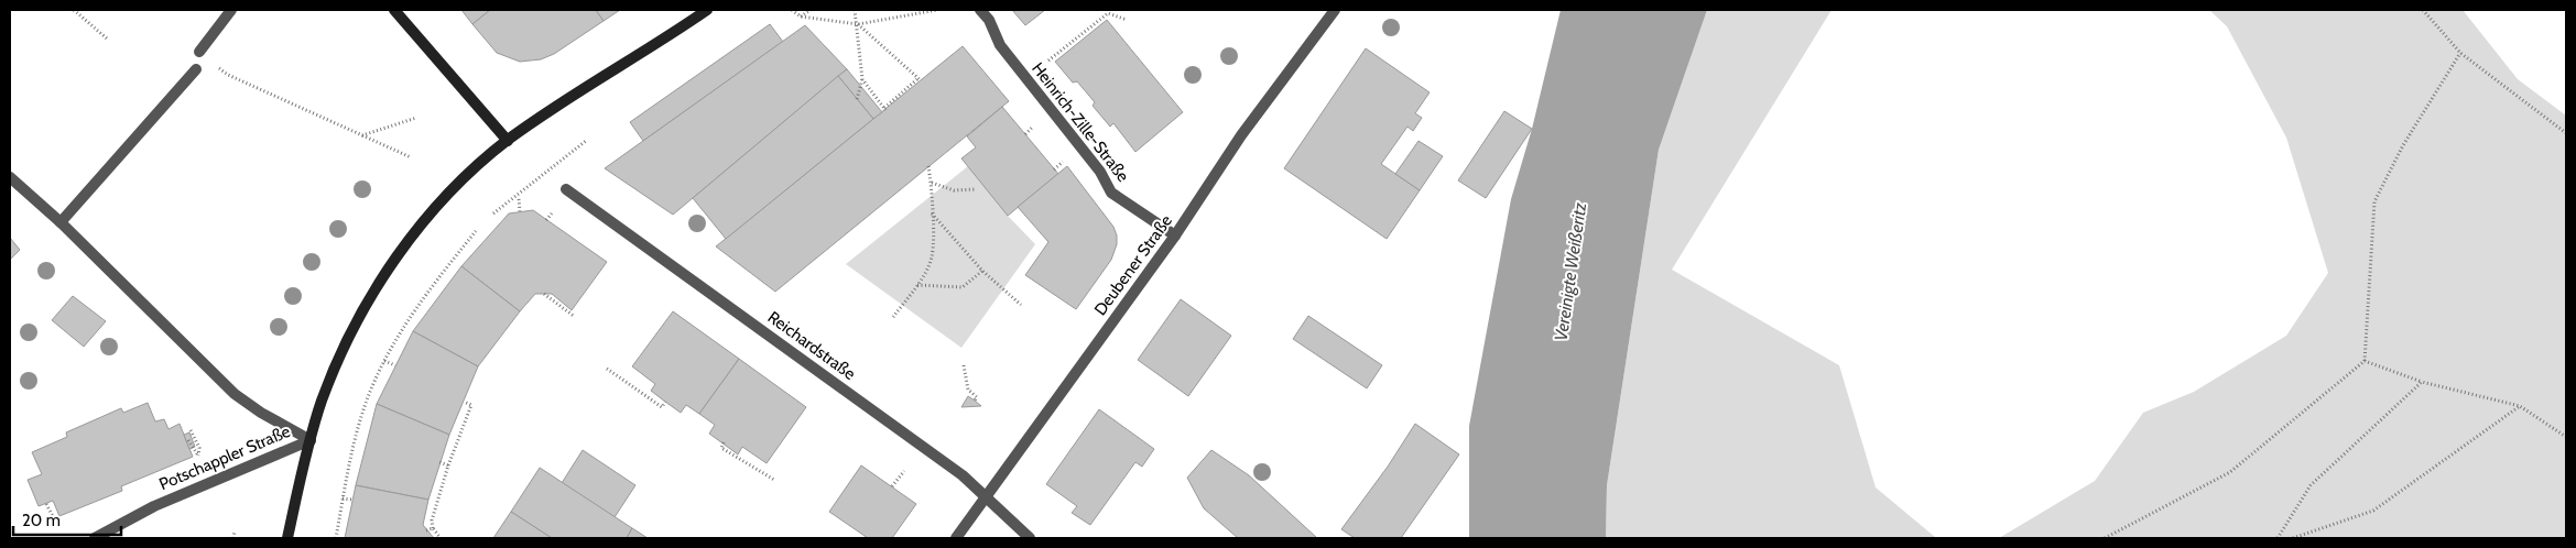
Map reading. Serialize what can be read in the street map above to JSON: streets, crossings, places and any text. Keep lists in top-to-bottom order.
{
  "streets": {
    "street": [
      "Heinrich-Zille-Straße",
      "Deubener Straße",
      "Reichardstraße",
      "Potschappler Straße"
    ]
  },
  "crossings": [
    ["Heinrich-Zille-Straße", "Deubener Straße"],
    ["Deubener Straße", "Reichardstraße"]
  ],
  "water": ["Vereinigte Weißeritz"],
  "scale_bar": "20 m"
}
